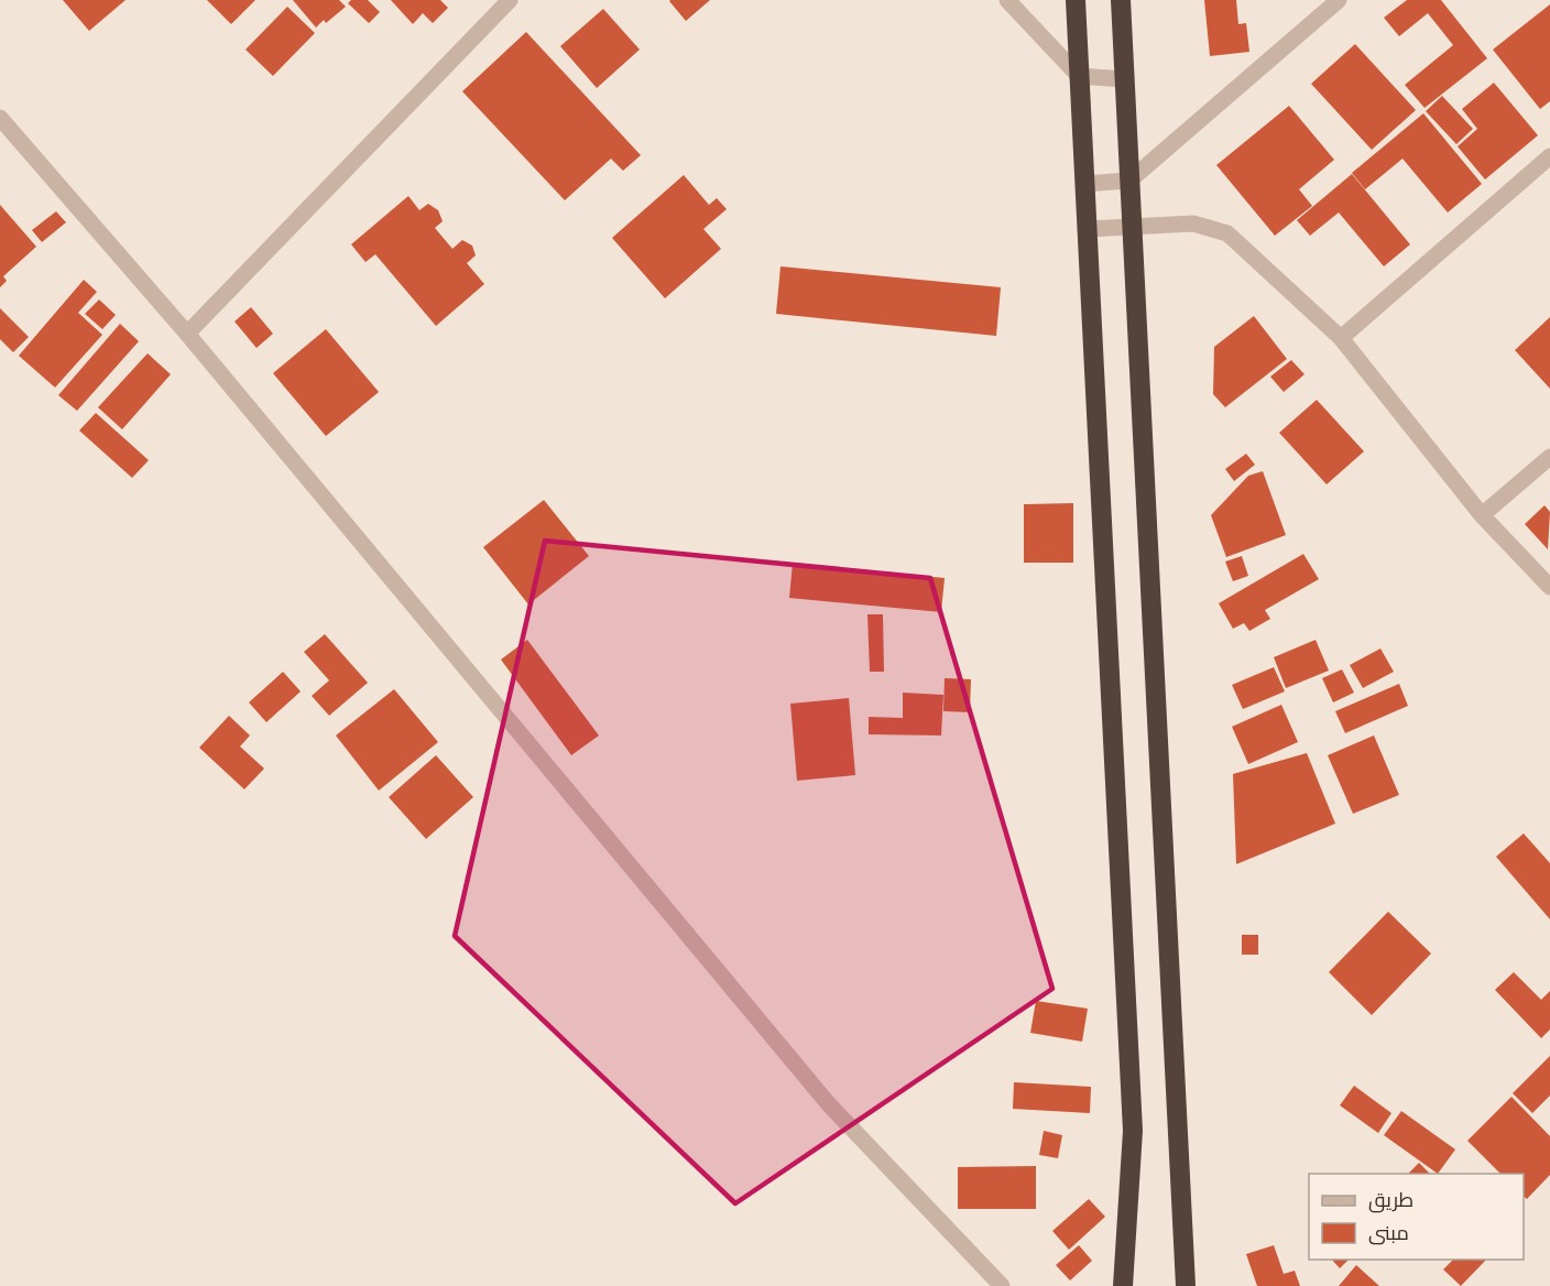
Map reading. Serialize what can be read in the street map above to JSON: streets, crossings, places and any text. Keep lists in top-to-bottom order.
{
  "legend": ["طريق", "مبنى"]
}
